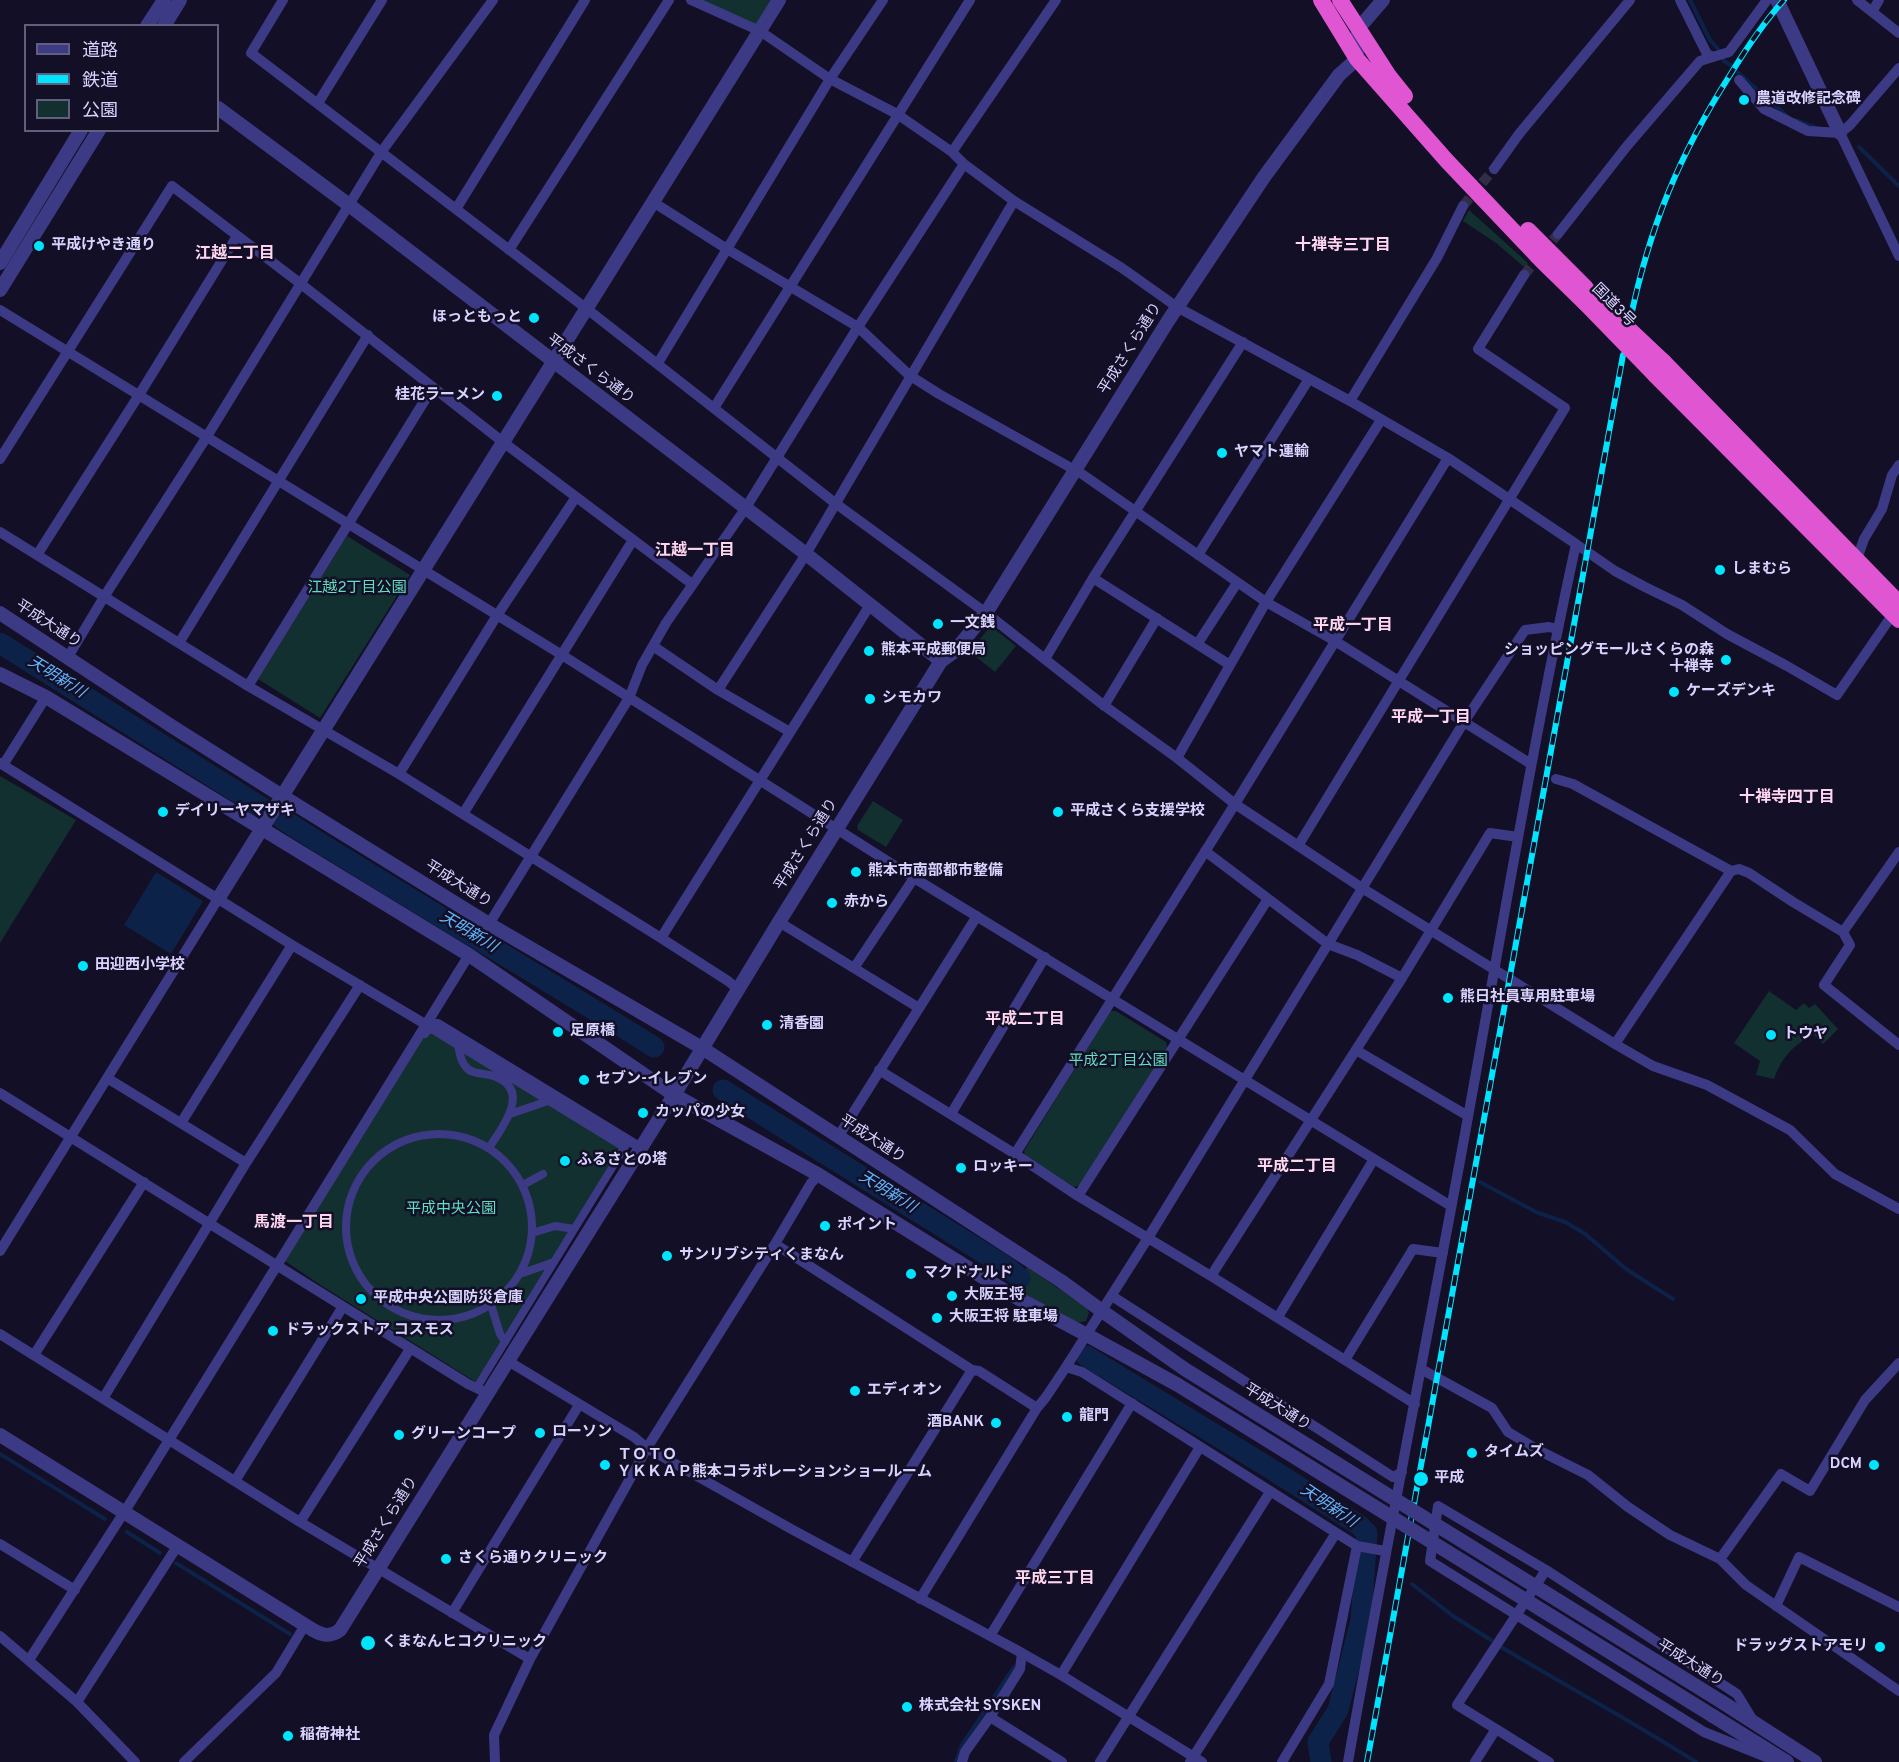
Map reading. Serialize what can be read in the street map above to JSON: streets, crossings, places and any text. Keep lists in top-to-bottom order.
{
  "streets": {
    "highway": ["国道3号"],
    "street": ["平成さくら通り", "平成大通り"]
  },
  "crossings": [
    ["国道3号", "平成さくら通り"],
    ["平成さくら通り", "平成大通り"]
  ],
  "districts": [
    "十禅寺三丁目",
    "江越二丁目",
    "江越一丁目",
    "平成一丁目",
    "平成一丁目",
    "十禅寺四丁目",
    "平成二丁目",
    "平成二丁目",
    "馬渡一丁目",
    "平成三丁目"
  ],
  "water": ["天明新川"],
  "parks": ["江越2丁目公園", "平成2丁目公園", "平成中央公園"],
  "places": [
    "農道改修記念碑",
    "平成けやき通り",
    "ほっともっと",
    "桂花ラーメン",
    "ヤマト運輸",
    "しまむら",
    "一文銭",
    "熊本平成郵便局",
    "ショッピングモールさくらの森 十禅寺",
    "ケーズデンキ",
    "シモカワ",
    "デイリーヤマザキ",
    "平成さくら支援学校",
    "熊本市南部都市整備",
    "赤から",
    "田迎西小学校",
    "熊日社員専用駐車場",
    "清香園",
    "足原橋",
    "トウヤ",
    "セブン-イレブン",
    "カッパの少女",
    "ふるさとの塔",
    "ロッキー",
    "ポイント",
    "サンリブシティくまなん",
    "マクドナルド",
    "大阪王将",
    "平成中央公園防災倉庫",
    "大阪王将 駐車場",
    "ドラックストア コスモス",
    "エディオン",
    "龍門",
    "酒BANK",
    "ローソン",
    "グリーンコープ",
    "タイムズ",
    "ＴＯＴＯ ＹＫＫＡＰ熊本コラボレーションショールーム",
    "DCM",
    "平成",
    "さくら通りクリニック",
    "くまなんヒコクリニック",
    "ドラッグストアモリ",
    "株式会社 SYSKEN",
    "稲荷神社"
  ],
  "legend": ["道路", "鉄道", "公園"]
}
